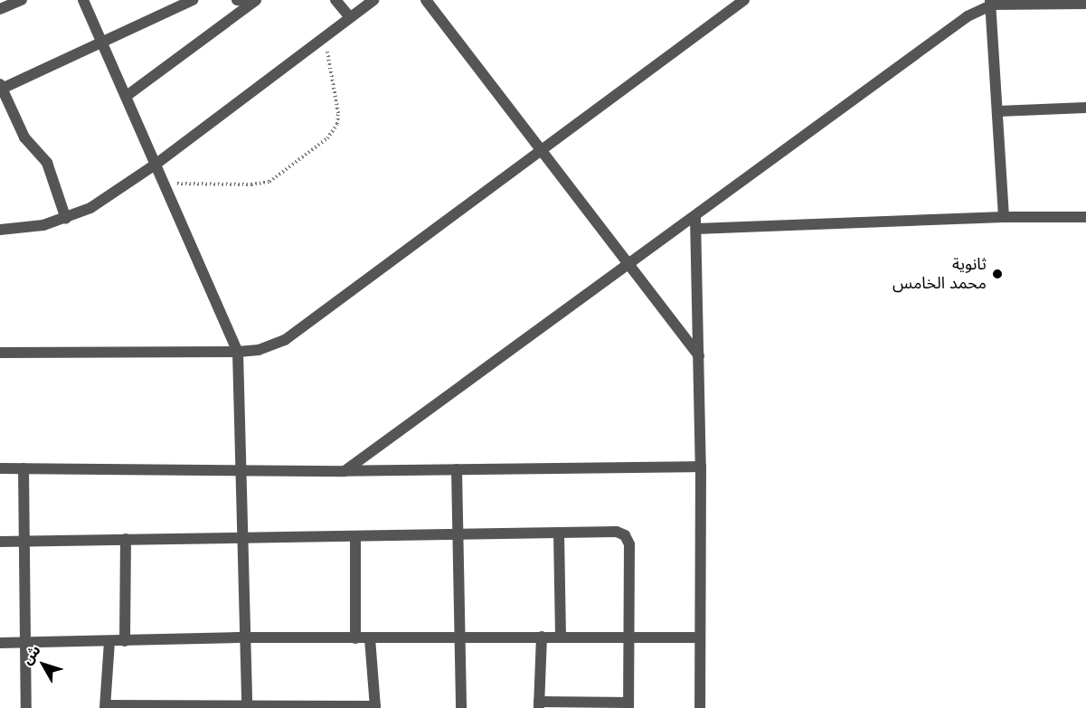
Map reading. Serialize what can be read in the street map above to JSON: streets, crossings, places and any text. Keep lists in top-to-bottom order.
{
  "places": ["ثانوية محمد الخامس"],
  "north": "top left"
}
